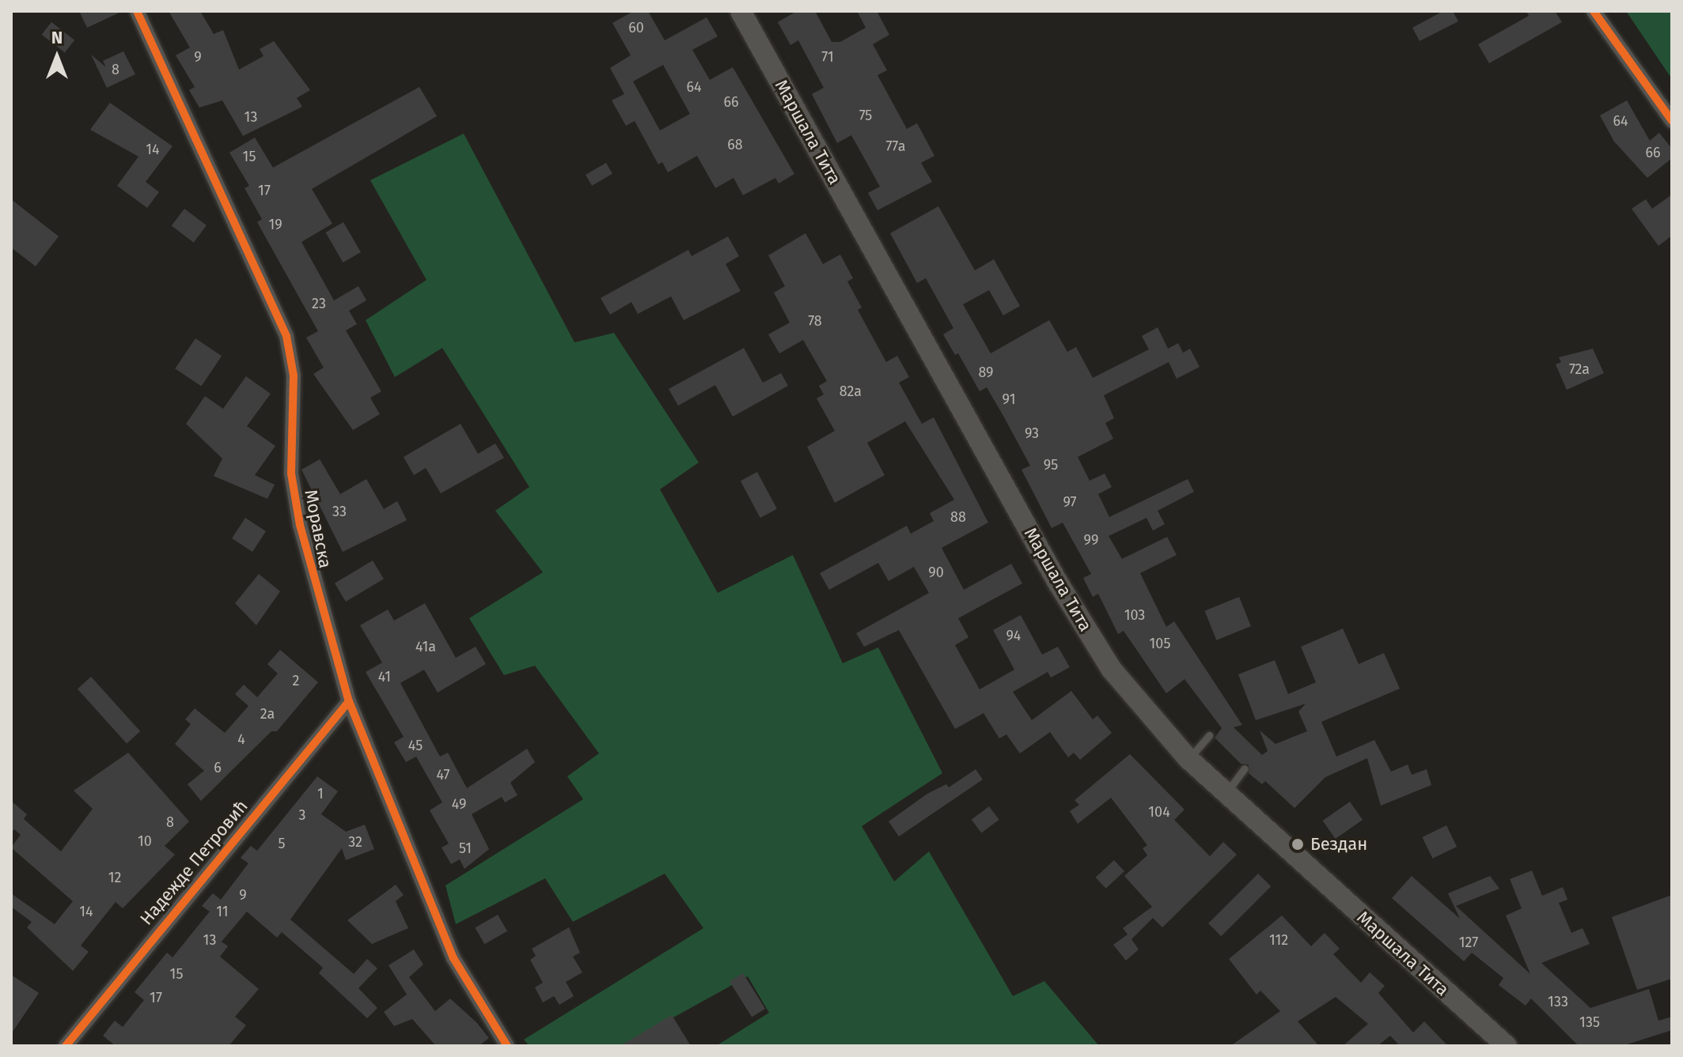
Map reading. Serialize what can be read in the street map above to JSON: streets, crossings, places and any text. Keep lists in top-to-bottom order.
{
  "streets": {
    "main road": ["Маршала Тита"],
    "street": ["Моравска", "Надежде Петровић"]
  },
  "crossings": [
    ["Моравска", "Надежде Петровић"]
  ],
  "places": ["Бездан"],
  "house_numbers": [
    "60",
    "9",
    "71",
    "8",
    "64",
    "66",
    "75",
    "13",
    "64",
    "68",
    "77a",
    "14",
    "66",
    "15",
    "17",
    "19",
    "23",
    "78",
    "72a",
    "89",
    "82a",
    "91",
    "93",
    "95",
    "97",
    "33",
    "88",
    "99",
    "90",
    "103",
    "94",
    "105",
    "41a",
    "41",
    "2",
    "2a",
    "4",
    "45",
    "6",
    "47",
    "1",
    "49",
    "104",
    "3",
    "8",
    "10",
    "32",
    "5",
    "51",
    "12",
    "9",
    "14",
    "11",
    "13",
    "112",
    "127",
    "15",
    "17",
    "133",
    "135"
  ],
  "north": "top"
}
